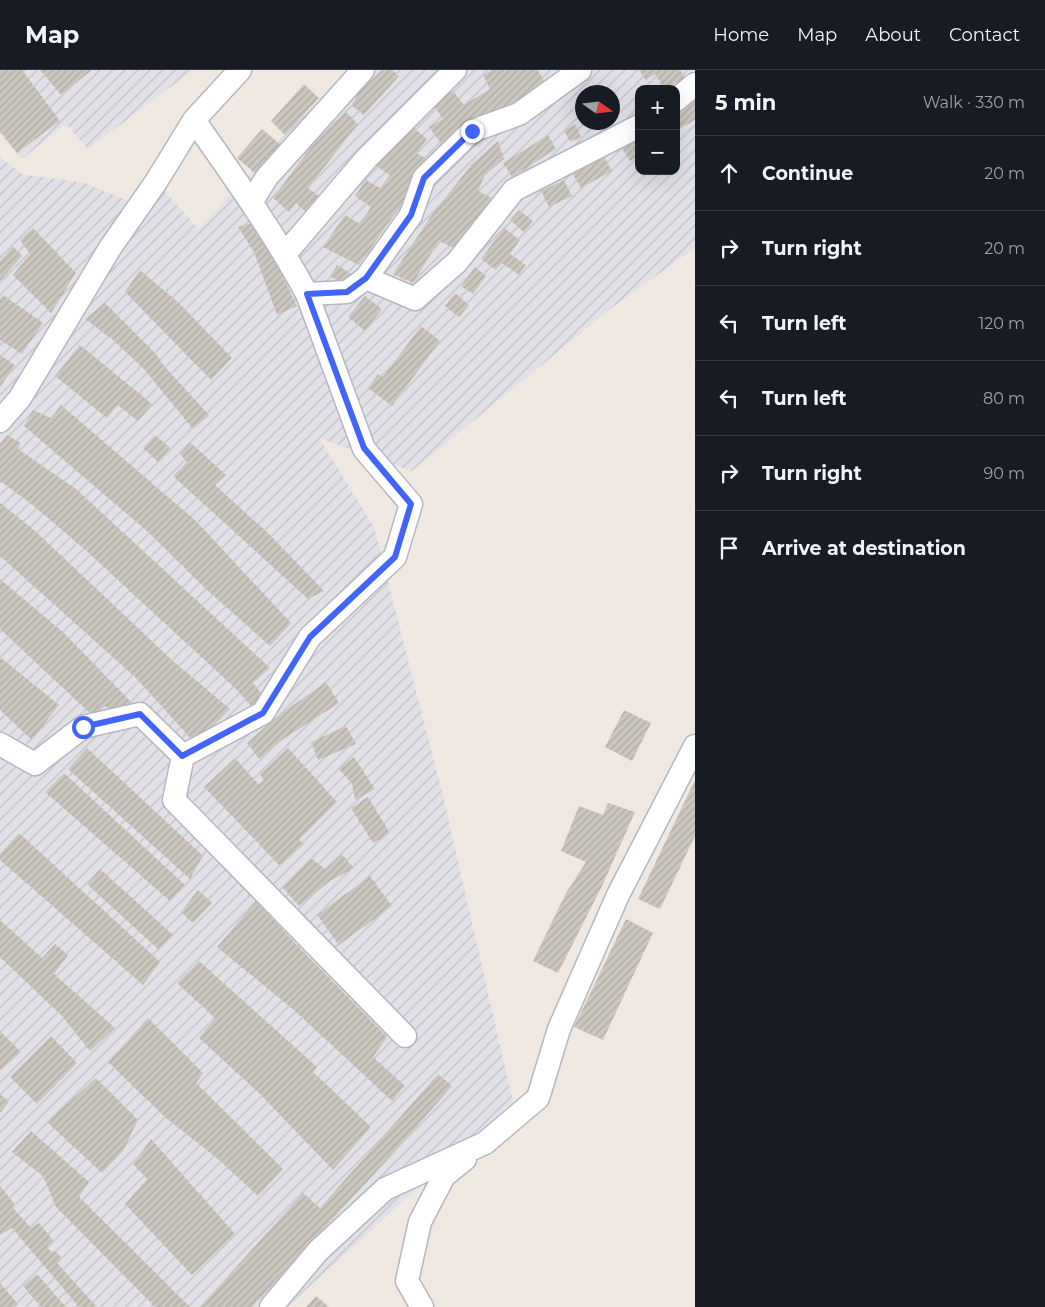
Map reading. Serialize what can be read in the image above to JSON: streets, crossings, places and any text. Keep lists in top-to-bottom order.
{
  "north": "right",
  "page": {
    "header": "Map",
    "nav": [
      "Home",
      "Map",
      "About",
      "Contact"
    ],
    "heading": ["5 min", "Walk · 330 m"],
    "map_buttons": ["+", "−"],
    "list": [
      ["Continue", "20 m"],
      ["Turn right", "20 m"],
      ["Turn left", "120 m"],
      ["Turn left", "80 m"],
      ["Turn right", "90 m"],
      "Arrive at destination"
    ]
  }
}
